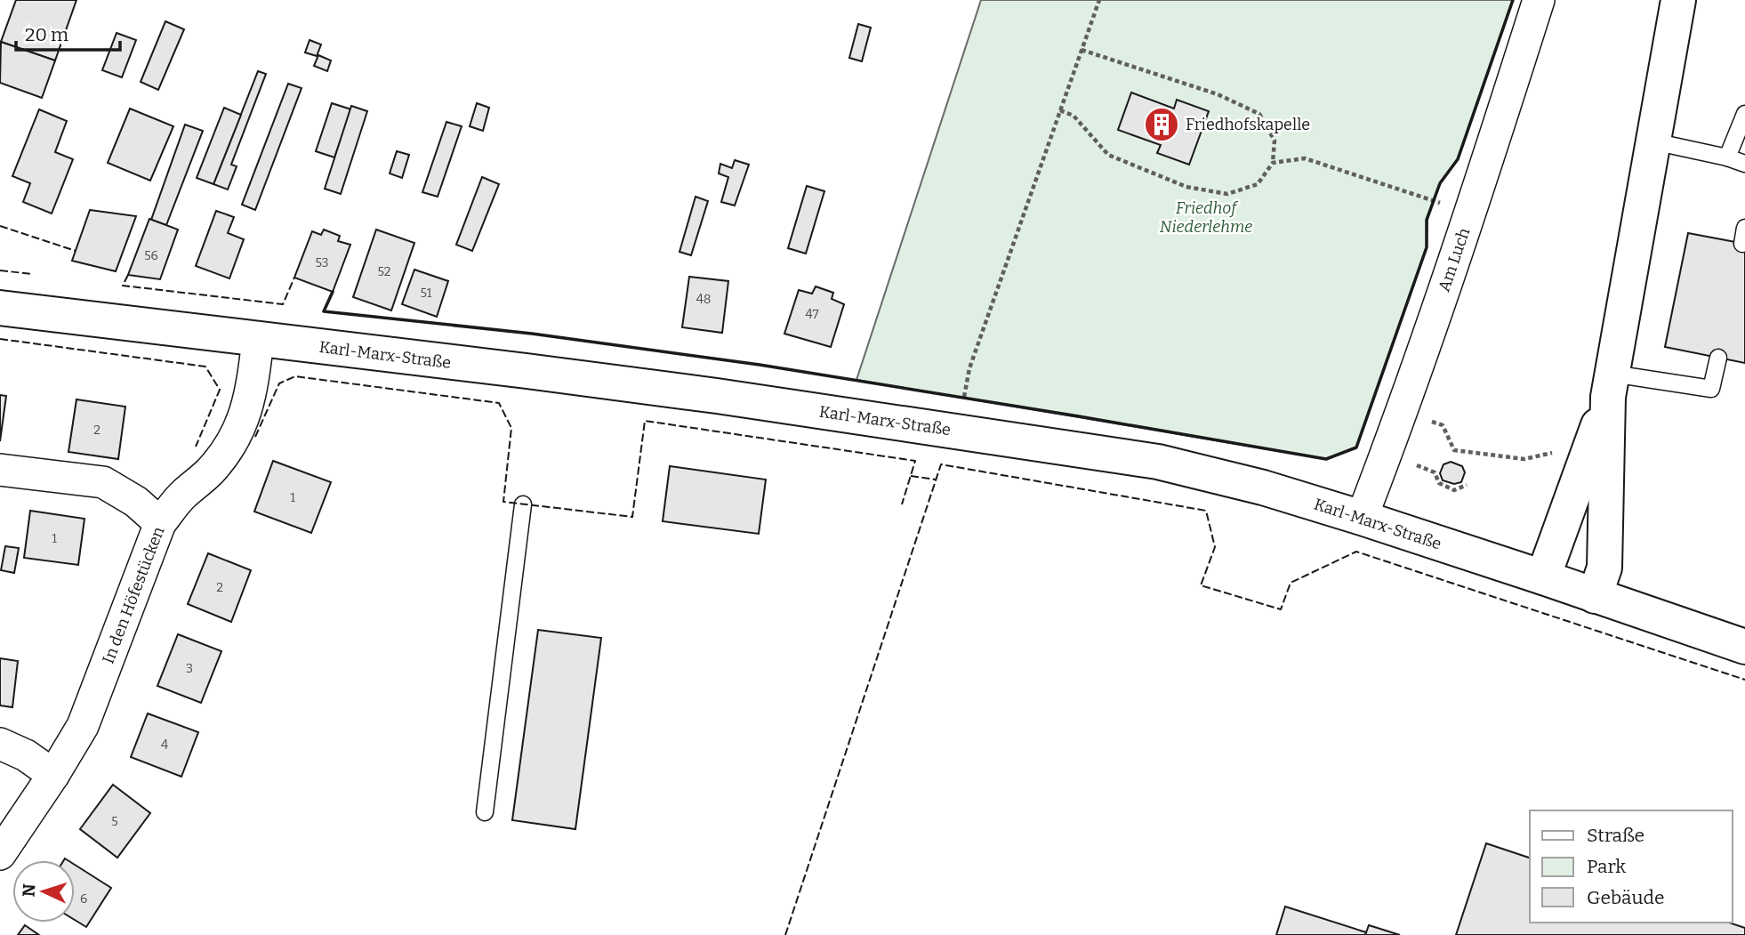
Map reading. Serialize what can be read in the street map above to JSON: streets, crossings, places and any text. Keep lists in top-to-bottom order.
{
  "streets": {
    "street": ["Am Luch", "Karl-Marx-Straße", "In den Höfestücken"]
  },
  "crossings": [
    ["Am Luch", "Karl-Marx-Straße"],
    ["Karl-Marx-Straße", "In den Höfestücken"]
  ],
  "parks": ["Friedhof Niederlehme"],
  "places": {
    "building": ["Friedhofskapelle"]
  },
  "house_numbers": [
    "56",
    "53",
    "52",
    "51",
    "48",
    "47",
    "2",
    "1",
    "1",
    "2",
    "3",
    "4",
    "5",
    "6"
  ],
  "legend": ["Straße", "Park", "Gebäude"],
  "scale_bar": "20 m",
  "north": "left"
}
